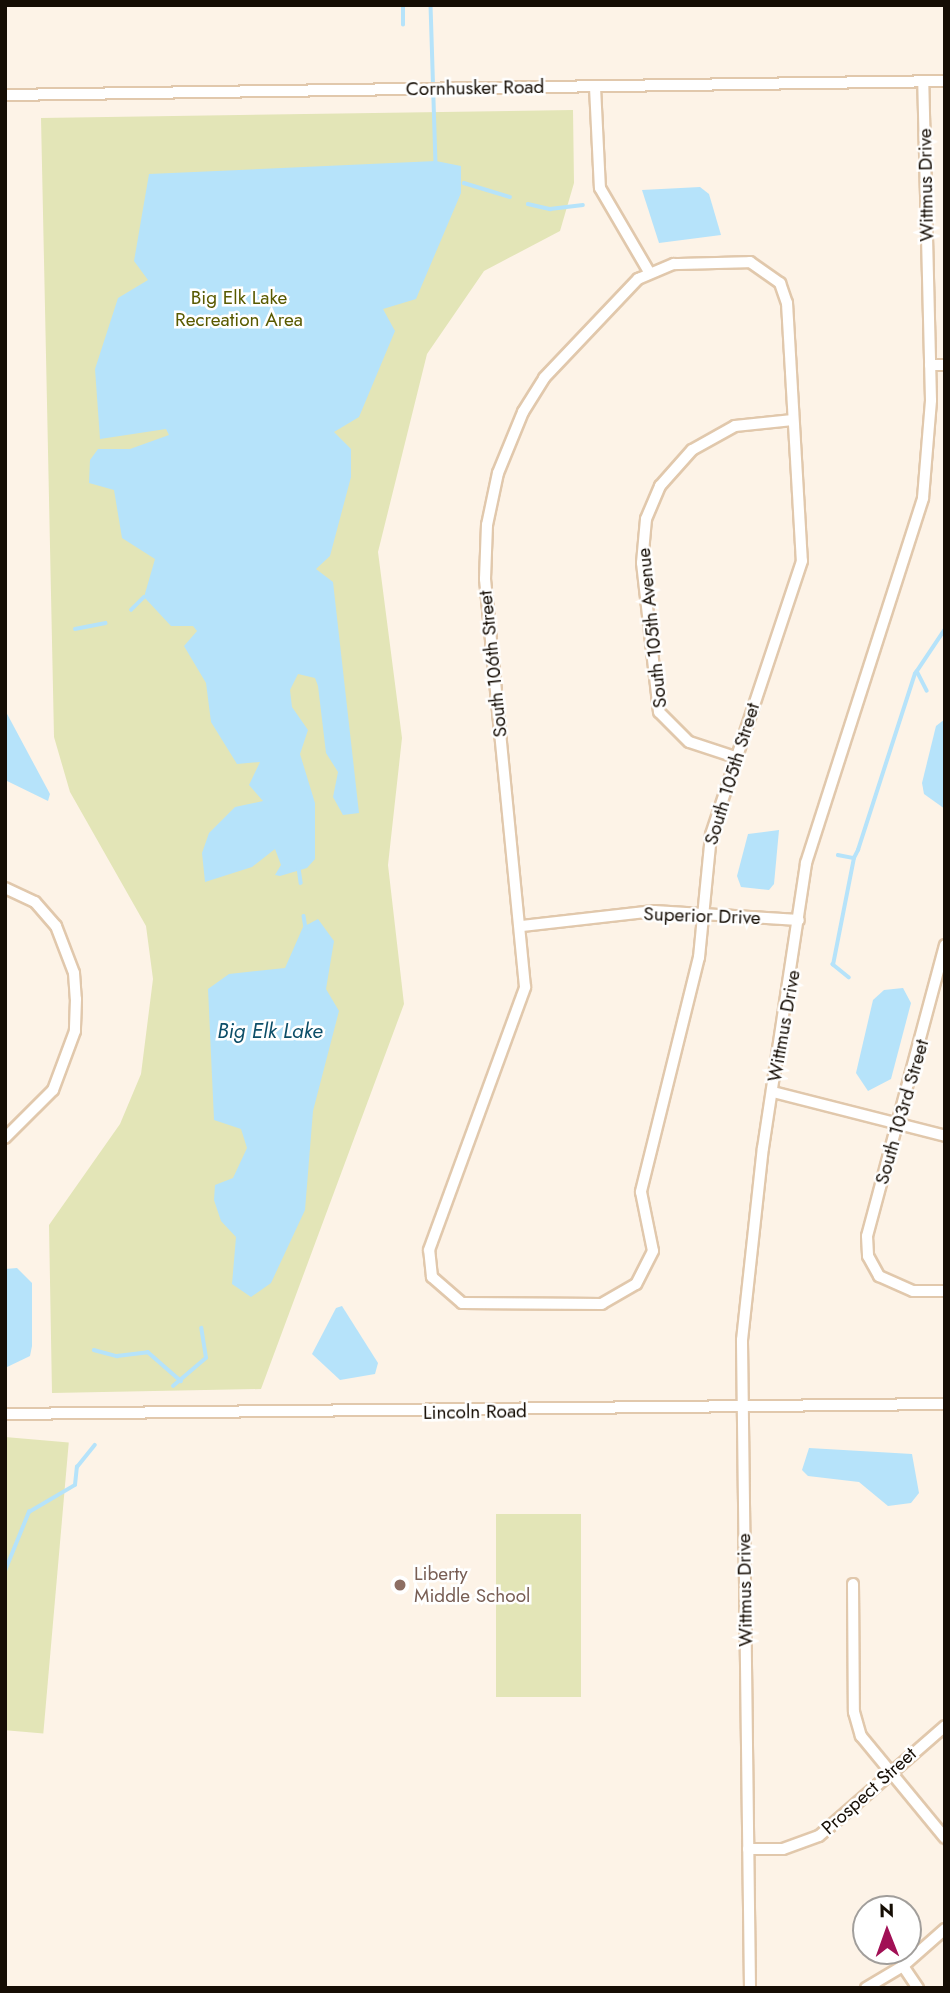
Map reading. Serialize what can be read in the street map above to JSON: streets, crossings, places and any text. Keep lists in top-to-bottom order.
{
  "streets": {
    "street": [
      "Cornhusker Road",
      "Wittmus Drive",
      "South 105th Avenue",
      "South 106th Street",
      "South 105th Street",
      "Superior Drive",
      "South 103rd Street",
      "Lincoln Road",
      "Prospect Street"
    ]
  },
  "crossings": [
    ["Cornhusker Road", "Wittmus Drive"],
    ["Wittmus Drive", "Superior Drive"],
    ["Wittmus Drive", "Lincoln Road"],
    ["Wittmus Drive", "Prospect Street"],
    ["South 105th Avenue", "South 105th Street"],
    ["South 106th Street", "South 105th Street"],
    ["South 106th Street", "Superior Drive"],
    ["South 105th Street", "Superior Drive"]
  ],
  "water": ["Big Elk Lake"],
  "parks": ["Big Elk Lake Recreation Area"],
  "places": ["Liberty Middle School"],
  "north": "top"
}
